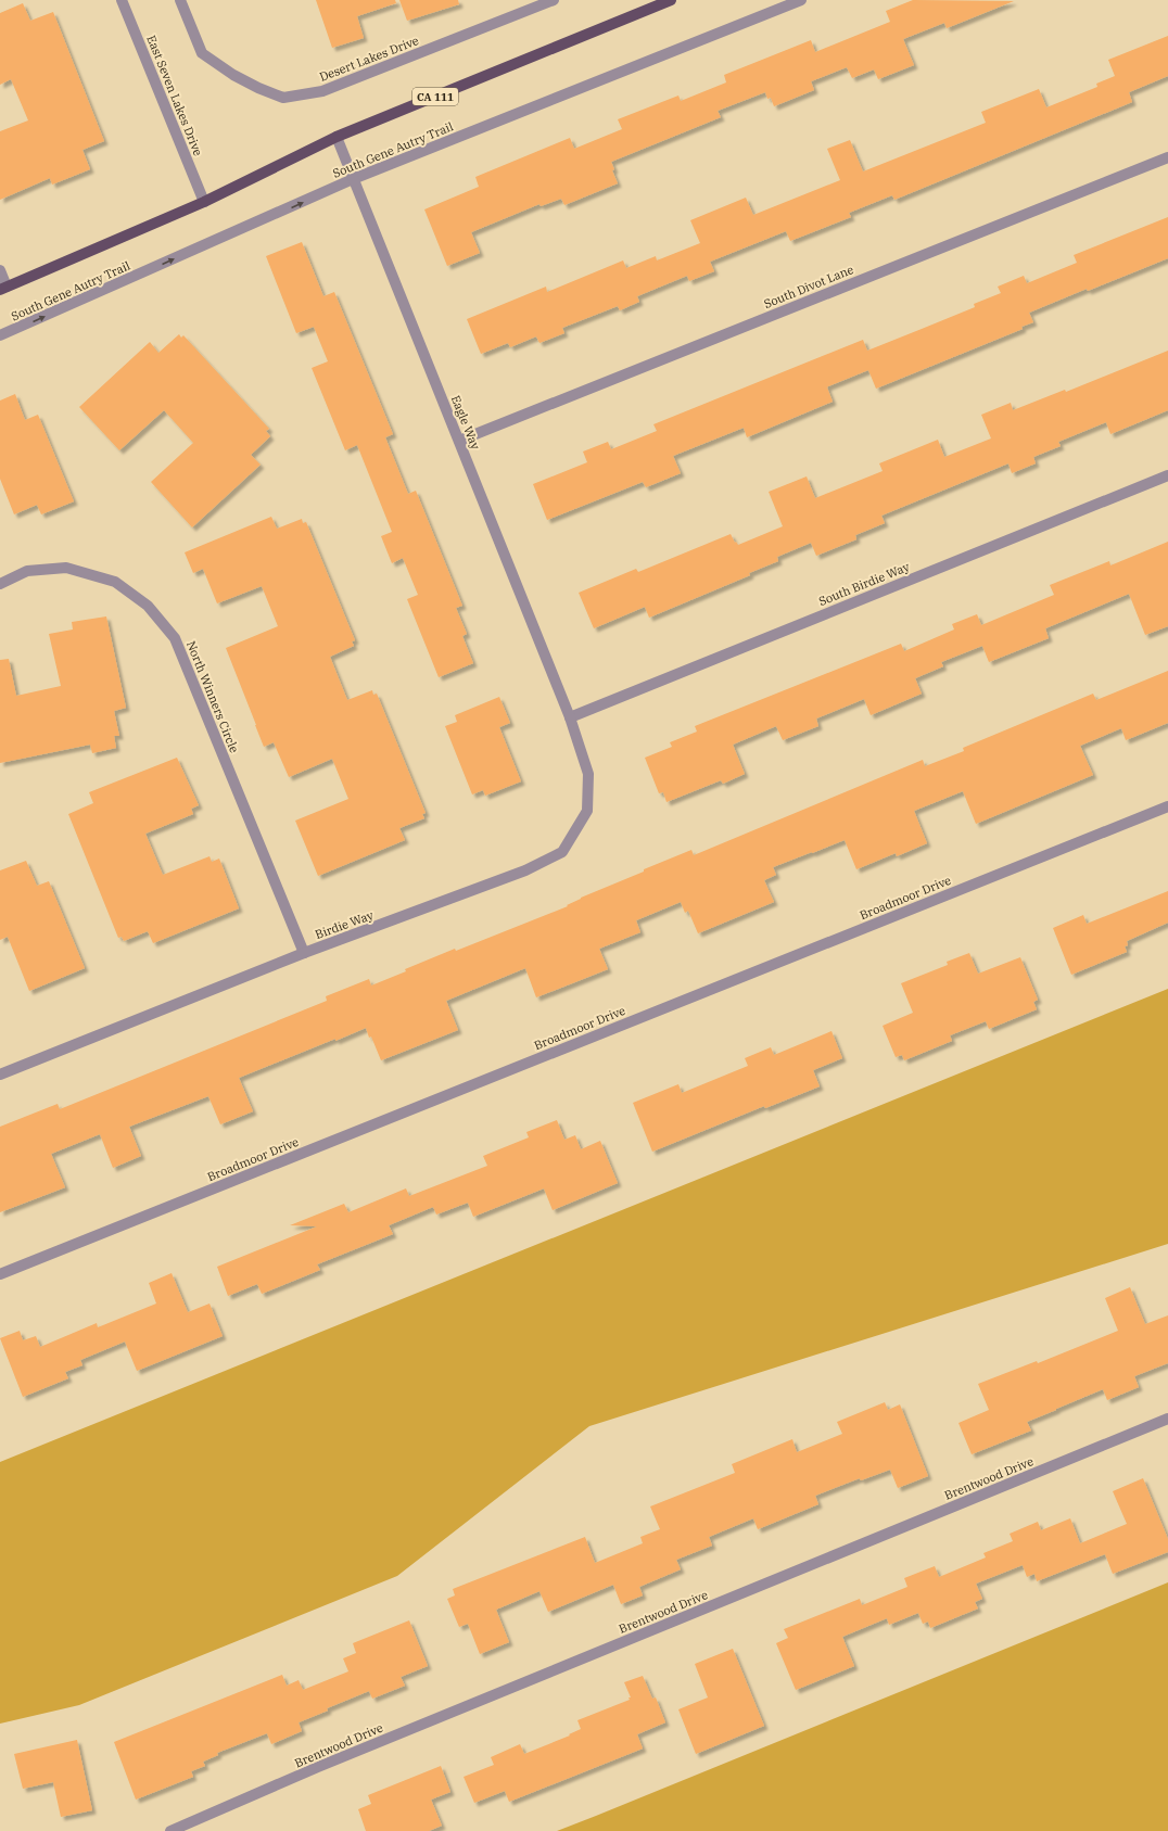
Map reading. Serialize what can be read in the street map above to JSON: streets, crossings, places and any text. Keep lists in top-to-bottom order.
{
  "streets": {
    "main road": ["CA 111"],
    "street": [
      "Desert Lakes Drive",
      "East Seven Lakes Drive",
      "South Gene Autry Trail",
      "South Divot Lane",
      "Eagle Way",
      "South Birdie Way",
      "North Winners Circle",
      "Broadmoor Drive",
      "Birdie Way",
      "Brentwood Drive"
    ]
  },
  "crossings": [
    ["East Seven Lakes Drive", "CA 111"],
    ["CA 111", "Eagle Way"],
    ["South Gene Autry Trail", "Eagle Way"],
    ["South Divot Lane", "Eagle Way"],
    ["Eagle Way", "South Birdie Way"],
    ["Eagle Way", "Birdie Way"],
    ["South Birdie Way", "Birdie Way"],
    ["North Winners Circle", "Birdie Way"]
  ],
  "one_way": ["South Gene Autry Trail"]
}
